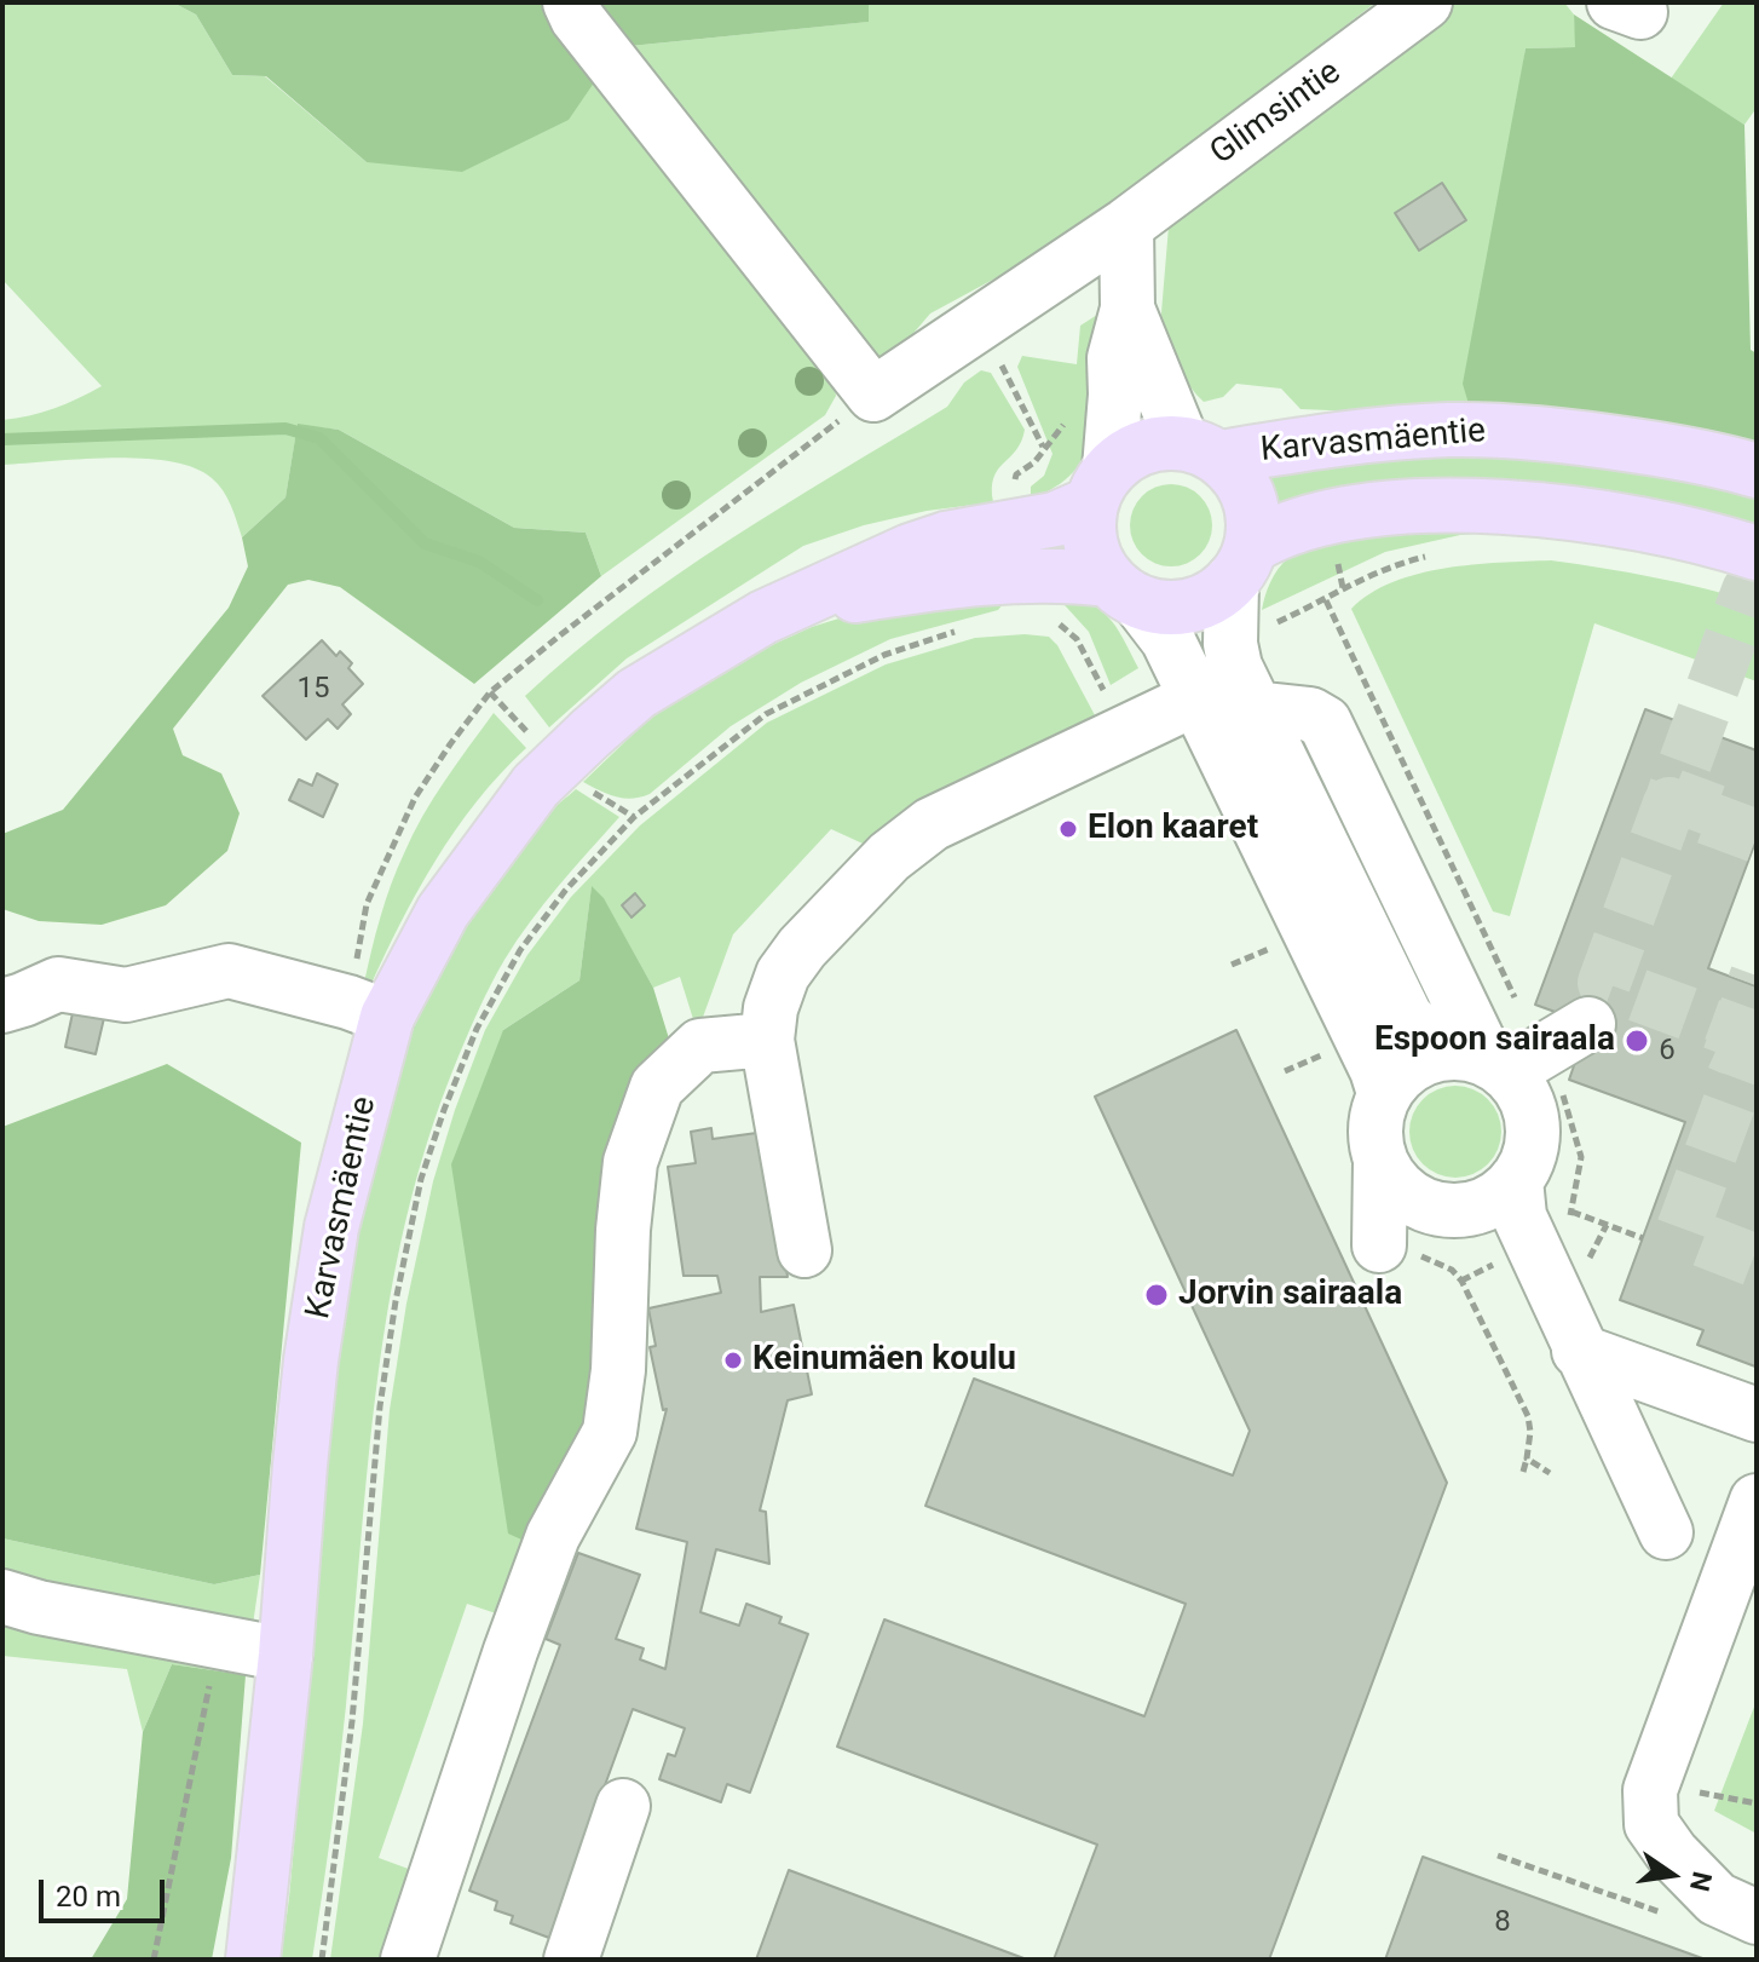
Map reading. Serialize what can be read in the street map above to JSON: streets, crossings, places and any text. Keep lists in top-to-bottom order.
{
  "streets": {
    "main road": ["Karvasmäentie"],
    "street": ["Glimsintie"]
  },
  "places": [
    "Elon kaaret",
    "Espoon sairaala",
    "Jorvin sairaala",
    "Keinumäen koulu"
  ],
  "house_numbers": ["15", "6", "8"],
  "scale_bar": "20 m",
  "north": "right"
}
